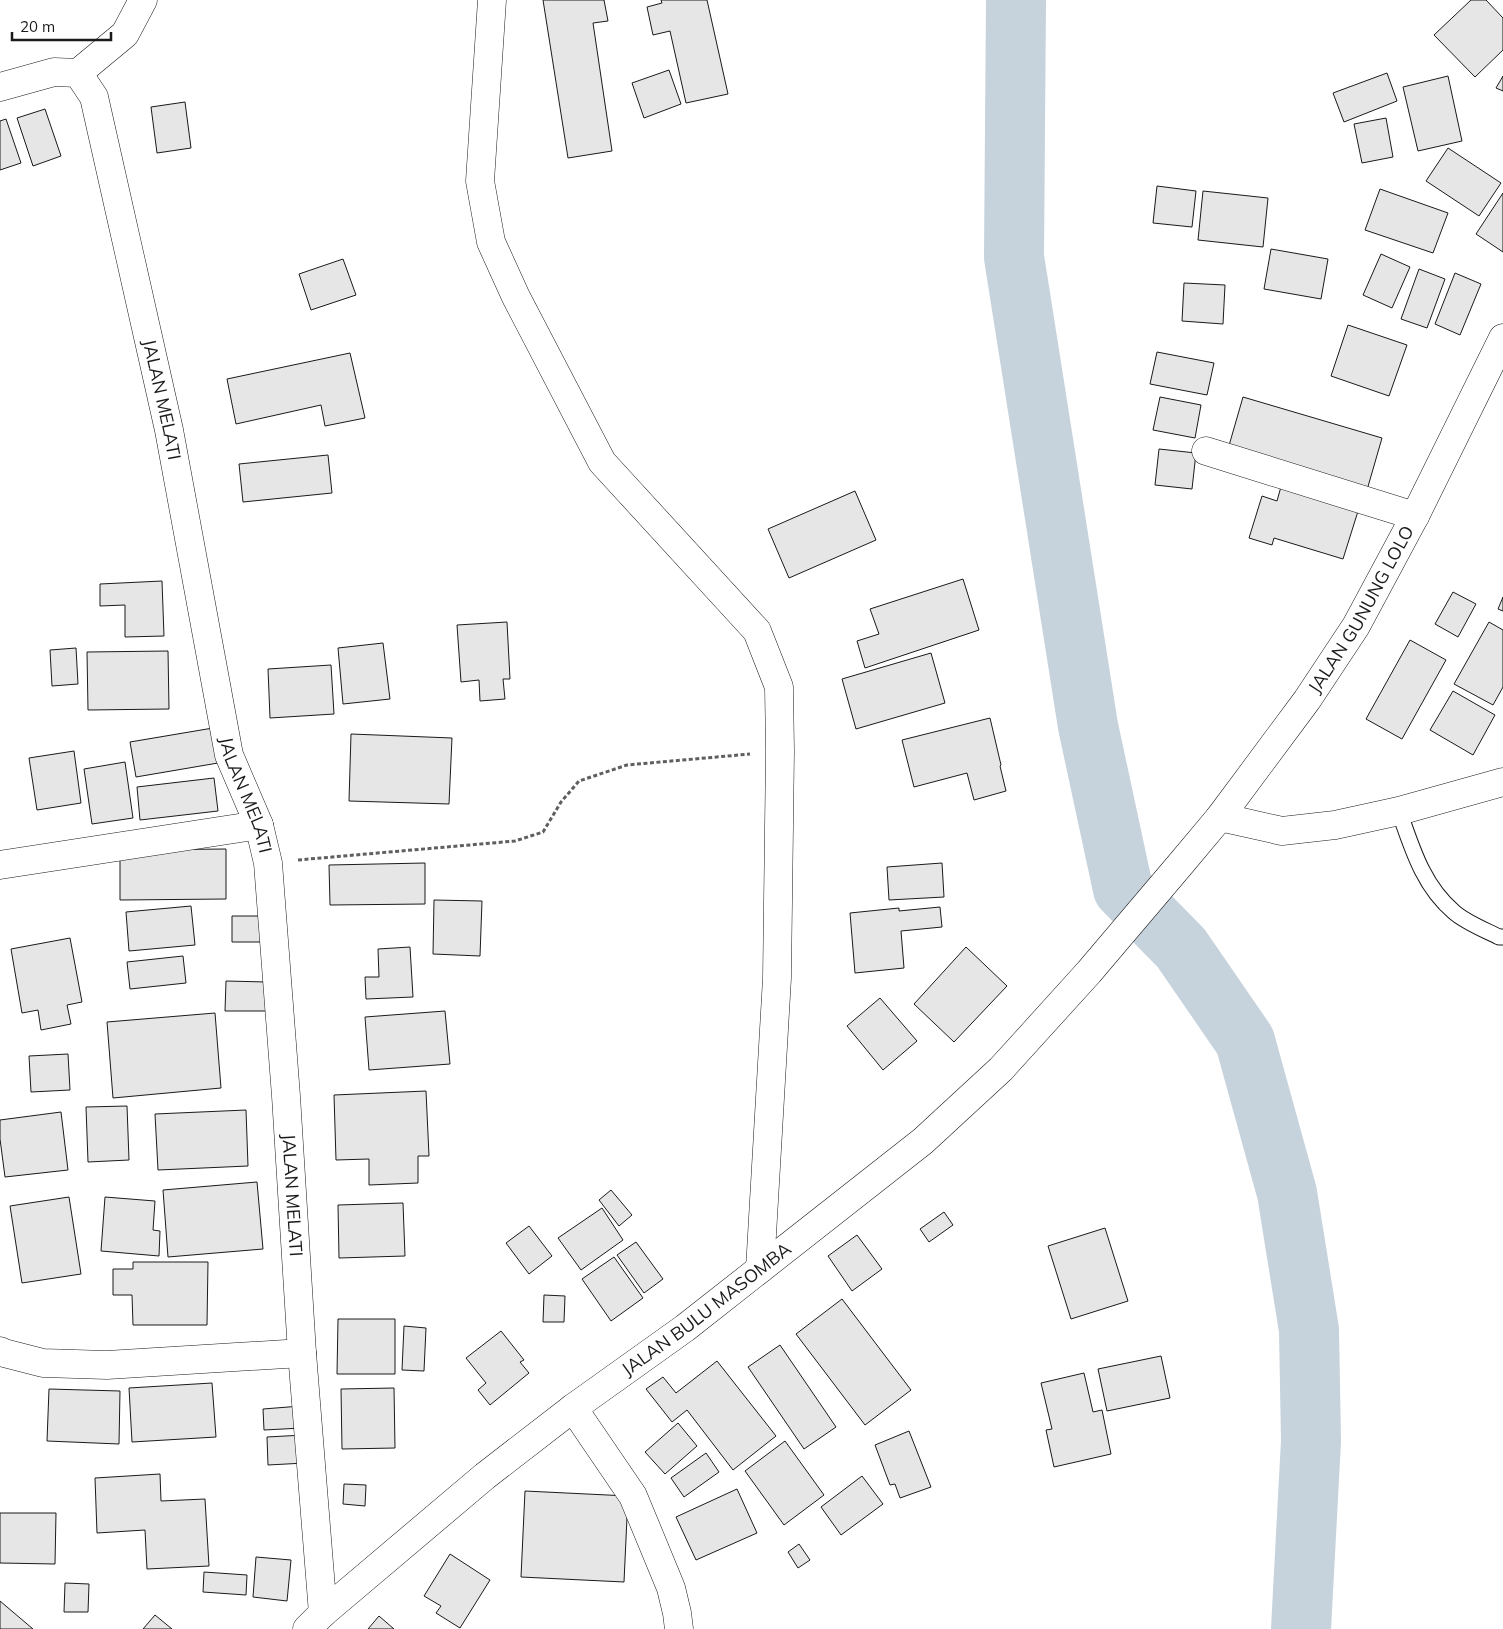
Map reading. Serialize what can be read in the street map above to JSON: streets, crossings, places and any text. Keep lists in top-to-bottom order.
{
  "streets": {
    "street": ["JALAN MELATI", "JALAN GUNUNG LOLO", "JALAN BULU MASOMBA"]
  },
  "crossings": [
    ["JALAN MELATI", "JALAN BULU MASOMBA"],
    ["JALAN GUNUNG LOLO", "JALAN BULU MASOMBA"]
  ],
  "scale_bar": "20 m"
}
